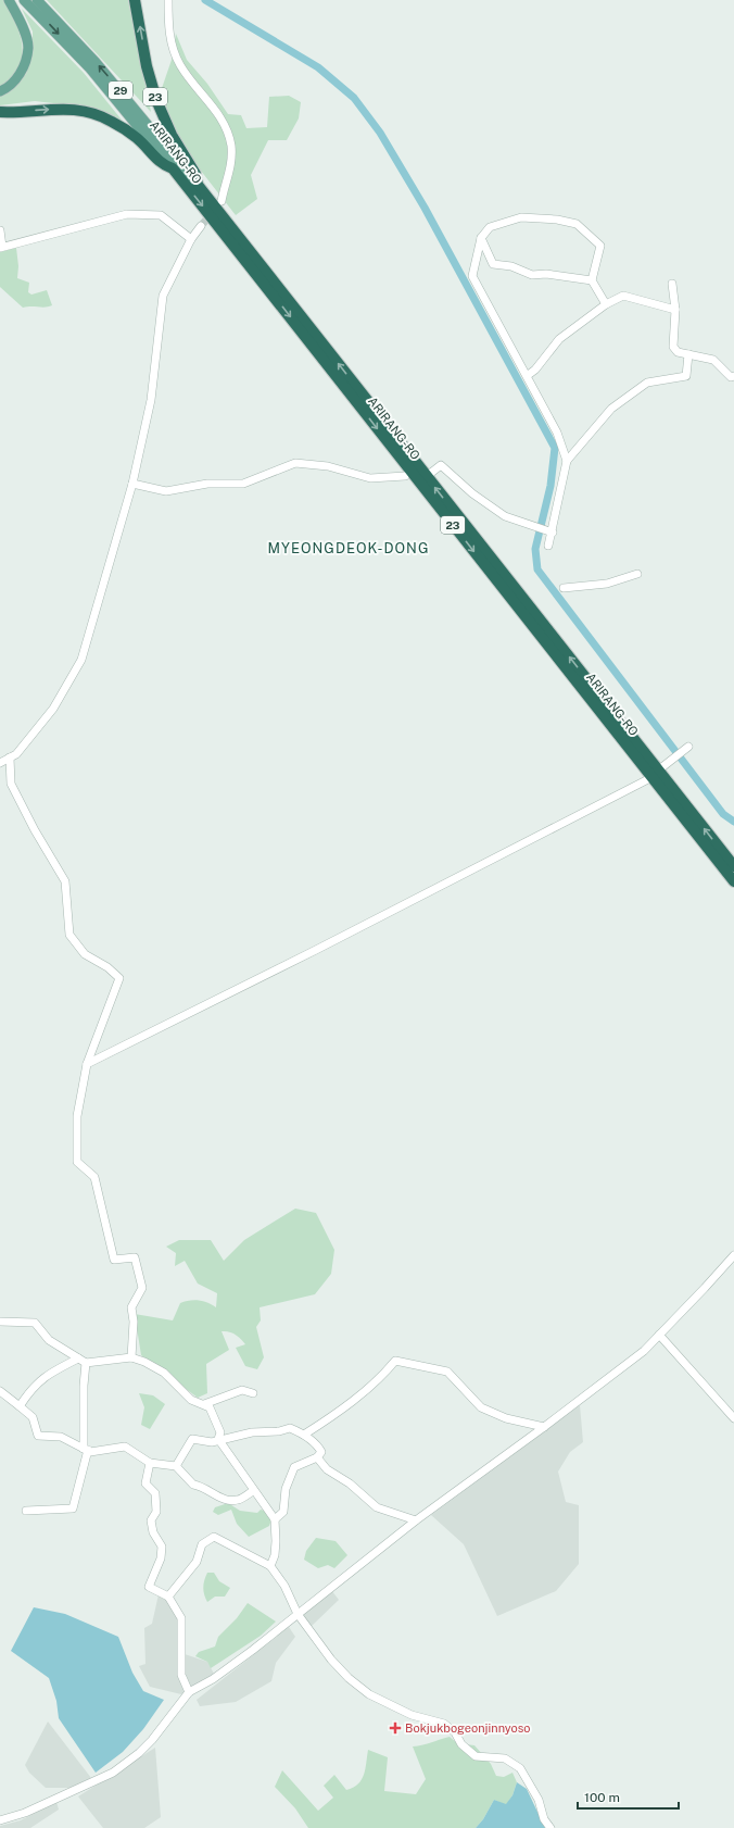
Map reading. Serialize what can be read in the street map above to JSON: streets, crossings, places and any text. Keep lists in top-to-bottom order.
{
  "streets": {
    "highway": ["23", "ARIRANG-RO"],
    "main road": ["29"]
  },
  "crossings": [
    ["23", "ARIRANG-RO"]
  ],
  "districts": ["MYEONGDEOK-DONG"],
  "places": {
    "health": ["Bokjukbogeonjinnyoso"]
  },
  "scale_bar": "100 m"
}
